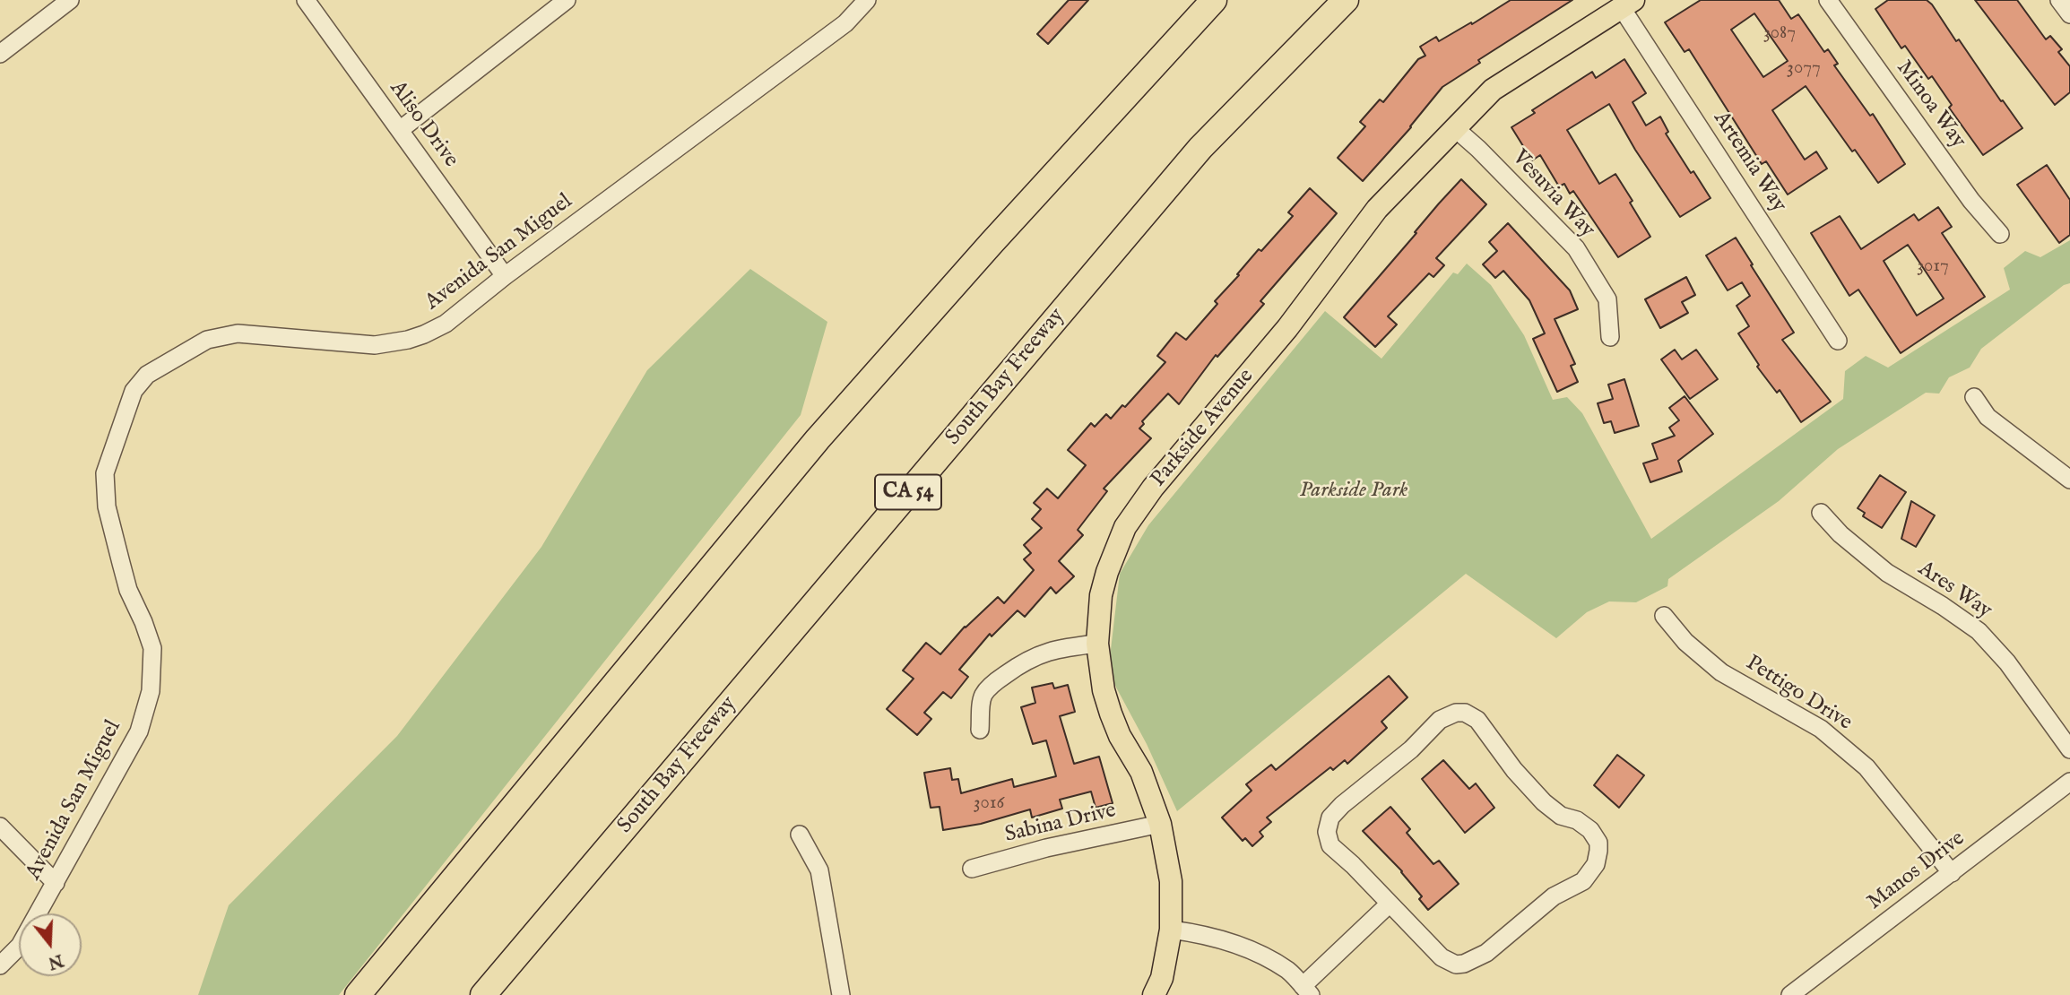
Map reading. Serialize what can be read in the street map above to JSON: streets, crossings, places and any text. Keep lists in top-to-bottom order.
{
  "streets": {
    "highway": ["South Bay Freeway", "CA 54"],
    "main road": ["Parkside Avenue"],
    "street": [
      "Minoa Way",
      "Aliso Drive",
      "Artemia Way",
      "Vesuvia Way",
      "Avenida San Miguel",
      "Ares Way",
      "Pettigo Drive",
      "Sabina Drive",
      "Manos Drive"
    ]
  },
  "crossings": [
    ["Aliso Drive", "Avenida San Miguel"],
    ["Artemia Way", "Parkside Avenue"],
    ["Vesuvia Way", "Parkside Avenue"],
    ["Parkside Avenue", "Sabina Drive"],
    ["Pettigo Drive", "Manos Drive"]
  ],
  "parks": ["Parkside Park"],
  "house_numbers": [
    "3087",
    "3077",
    "3017",
    "3016"
  ],
  "north": "bottom"
}
